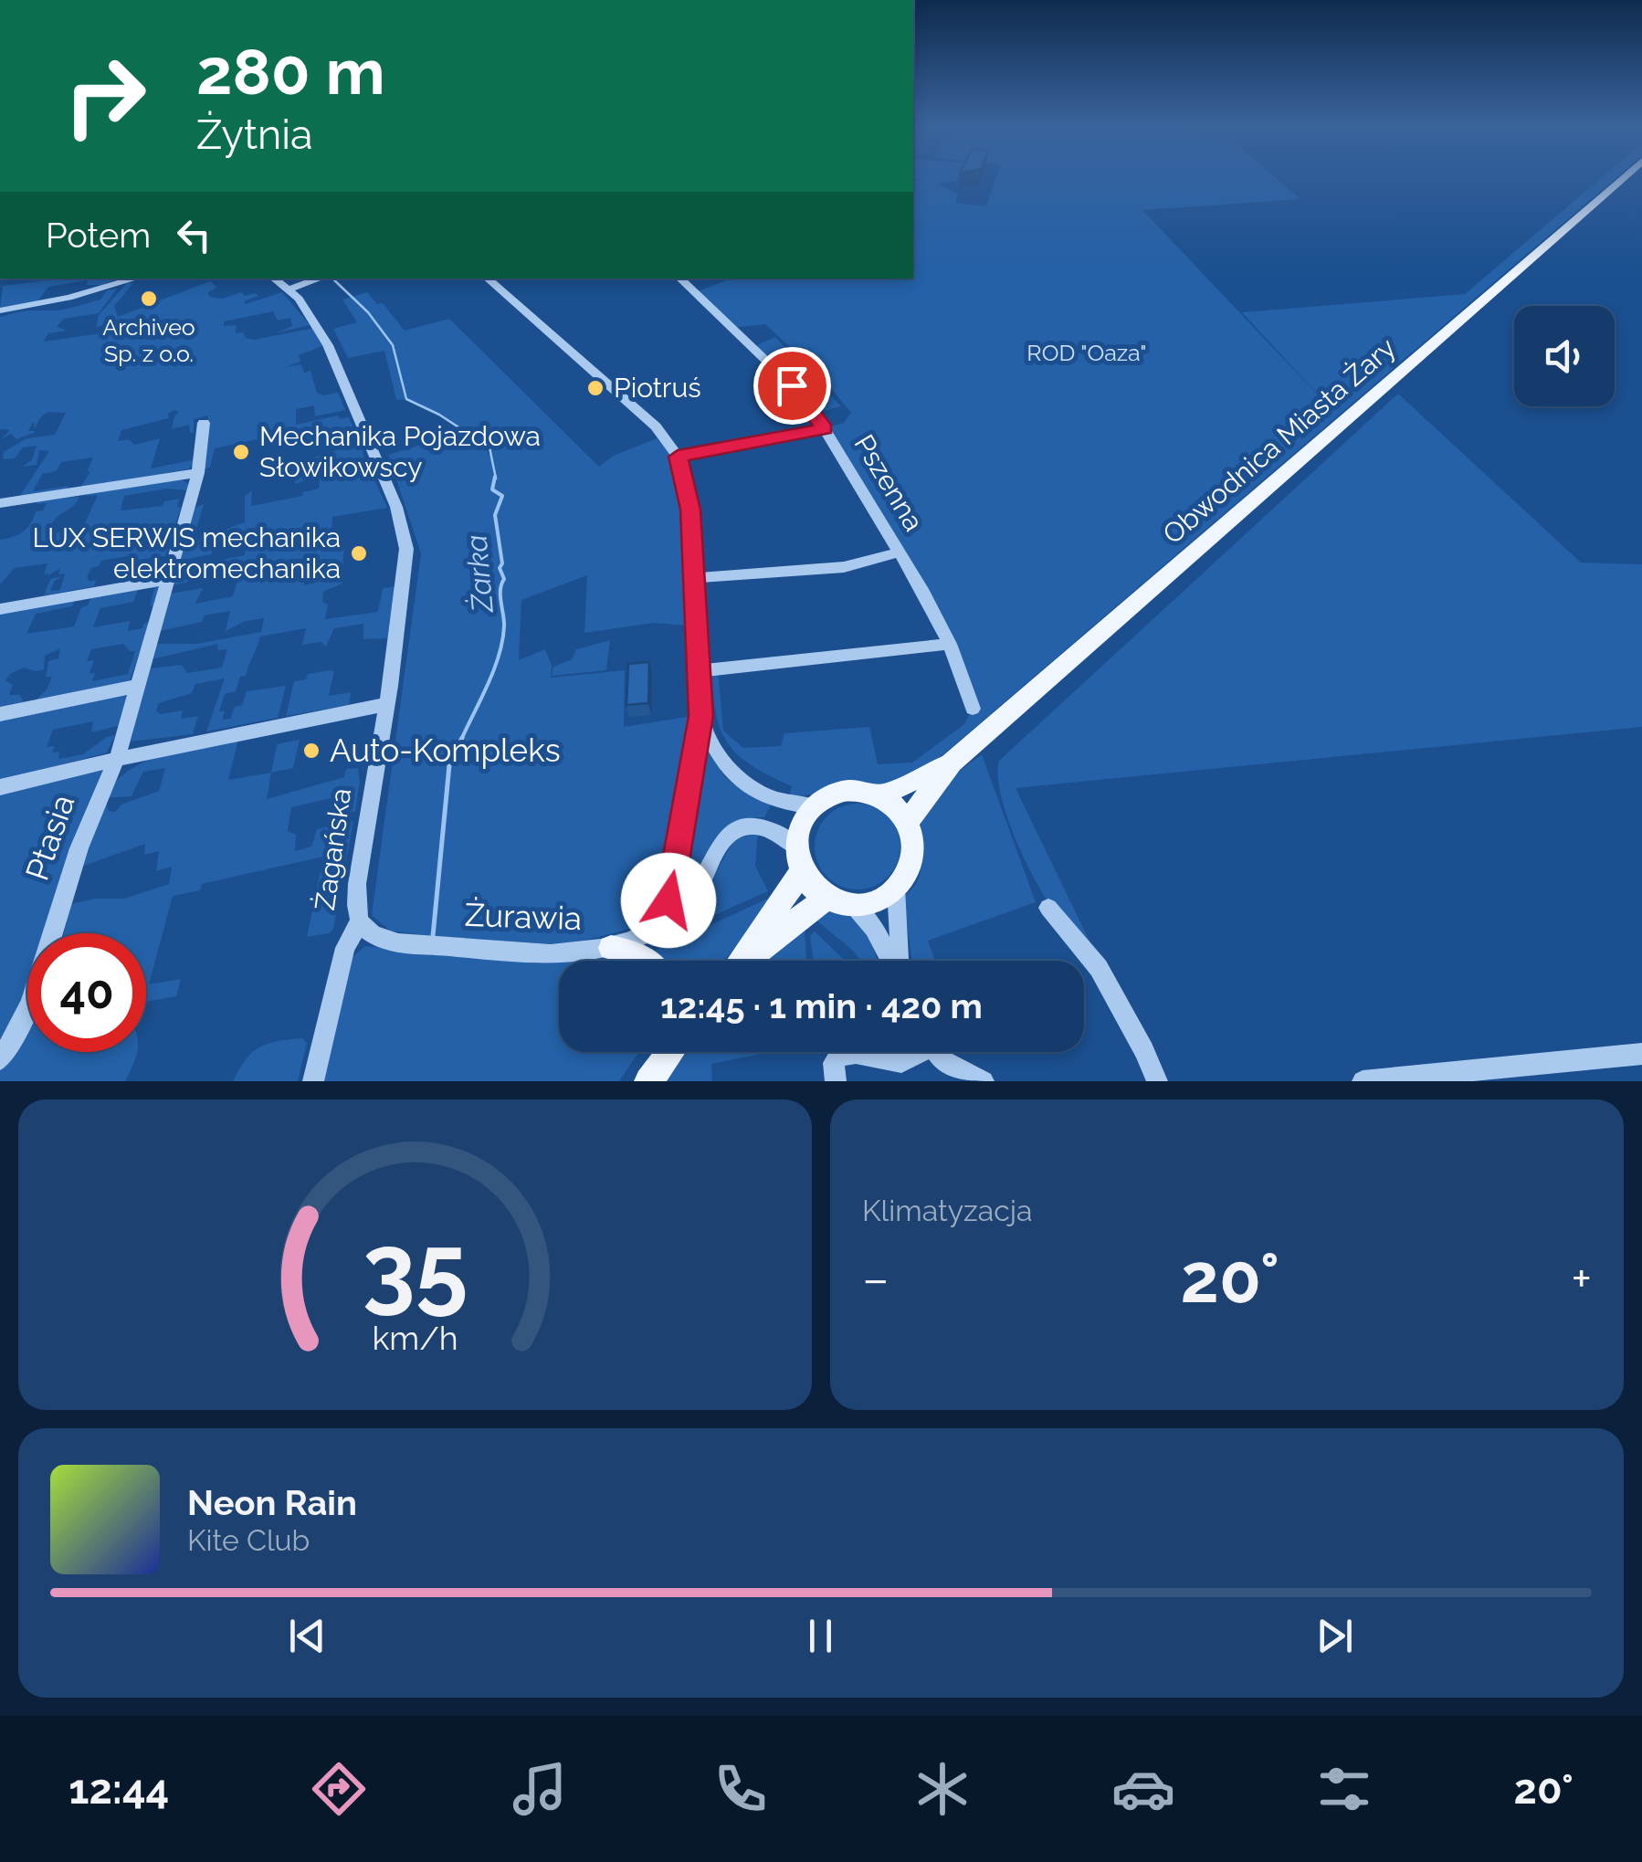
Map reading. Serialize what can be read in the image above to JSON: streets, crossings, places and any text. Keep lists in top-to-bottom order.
{
  "streets": {
    "main road": ["Obwodnica Miasta Żary"],
    "street": [
      "Pszenna",
      "Ptasia",
      "Żagańska",
      "Żurawia"
    ]
  },
  "crossings": [
    ["Żagańska", "Żurawia"]
  ],
  "water": ["Żarka"],
  "parks": ["ROD \"Oaza\""],
  "places": [
    "Archiveo Sp. z o.o.",
    "Piotruś",
    "Mechanika Pojazdowa Słowikowscy",
    "LUX SERWIS mechanika elektromechanika",
    "Auto-Kompleks"
  ],
  "page": {
    "turn": ["280 m", "Żytnia"],
    "then": "Potem",
    "limit": "40",
    "trip": "12:45 · 1 min · 420 m",
    "tile": "Klimatyzacja",
    "heat": ["−", "20°", "+"],
    "song": ["Neon Rain", "Kite Club"],
    "tabs": ["12:44", "20°"],
    "gauge": ["35", "km/h"]
  }
}
